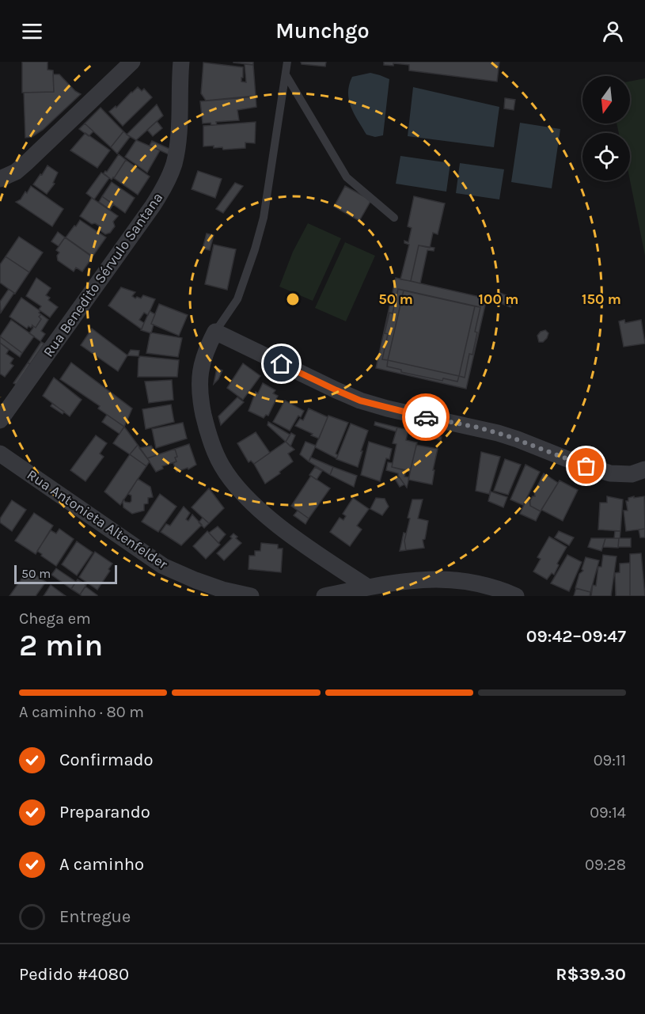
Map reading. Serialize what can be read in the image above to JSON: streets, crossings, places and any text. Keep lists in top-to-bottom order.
{
  "streets": {
    "street": ["Rua Benedito Sérvulo Santana", "Rua Antonieta Altenfelder"]
  },
  "scale_bar": "50 m",
  "north": "bottom",
  "page": {
    "header": "Munchgo",
    "scale": "50 m",
    "heading": ["2 min", "Chega em", "09:42–09:47"],
    "panel": ["Pedido #4080", "R$39.30"],
    "bar": "A caminho · 80 m",
    "list": [
      ["Confirmado", "09:11"],
      ["Preparando", "09:14"],
      ["A caminho", "09:28"],
      "Entregue"
    ]
  },
  "rings": ["50 m", "100 m", "150 m"]
}
